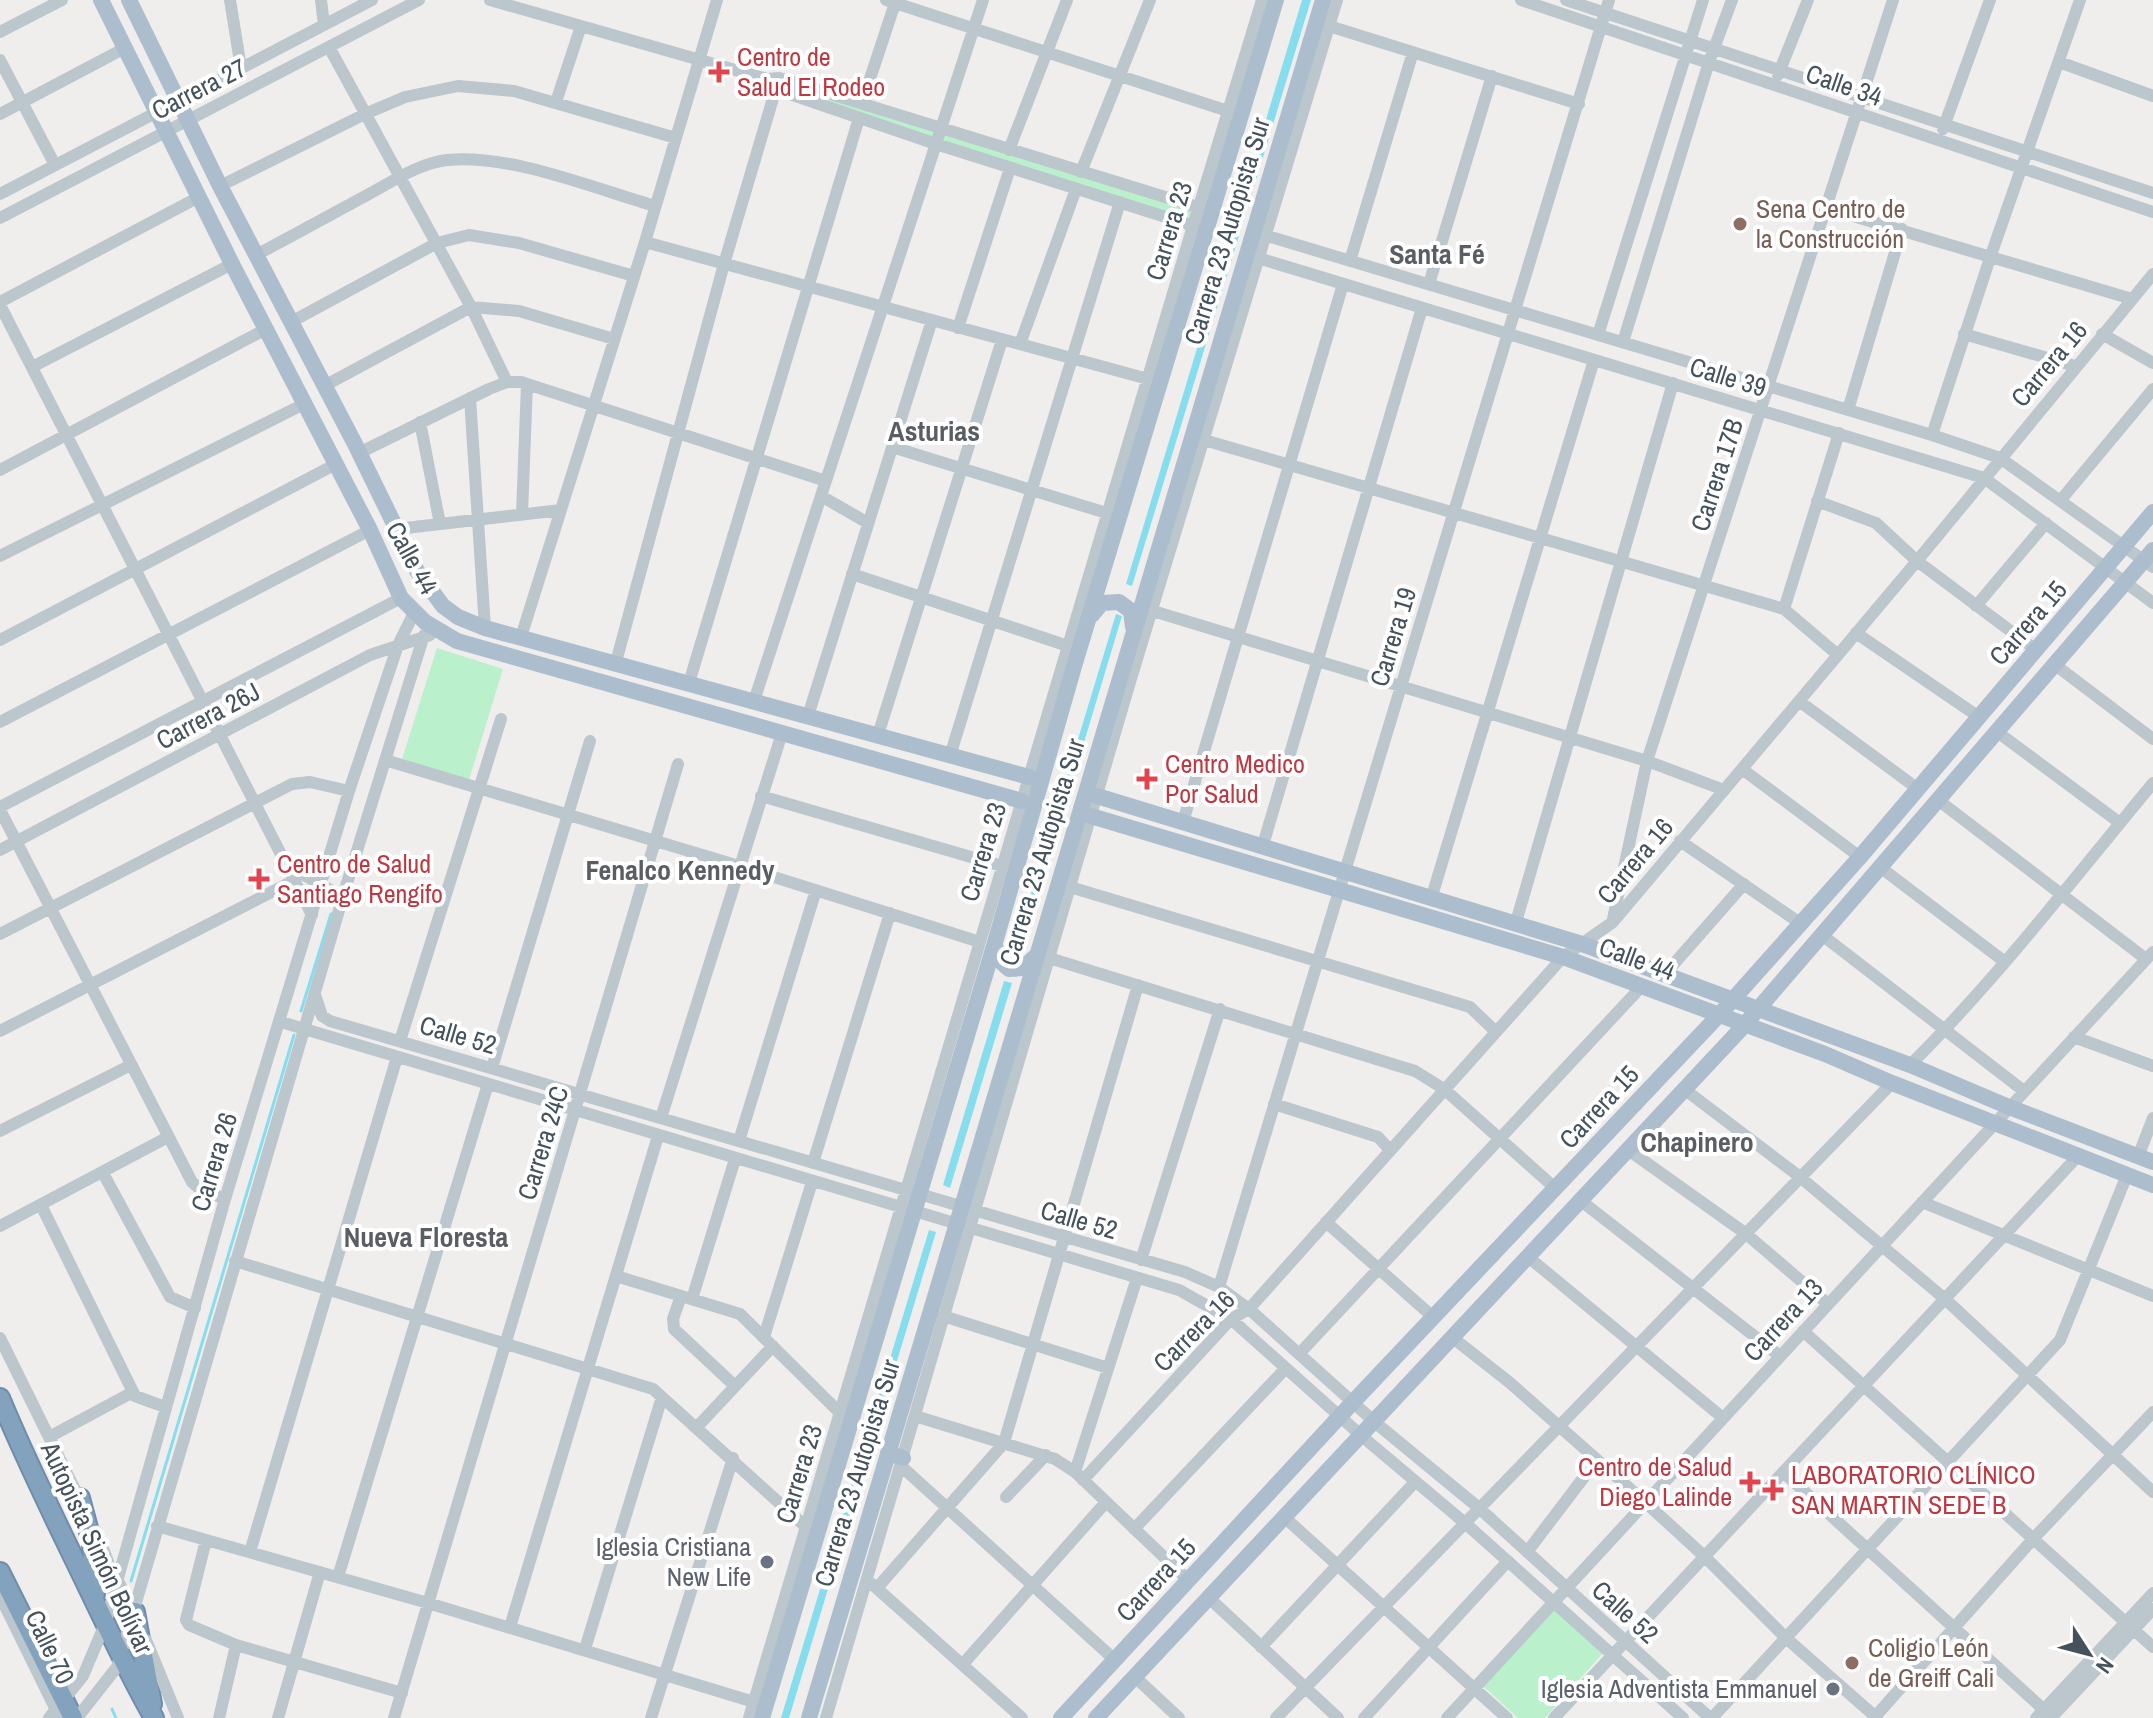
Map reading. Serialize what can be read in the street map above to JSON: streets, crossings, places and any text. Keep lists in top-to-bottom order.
{
  "streets": {
    "highway": ["Autopista Simón Bolívar"],
    "main road": ["Carrera 23 Autopista Sur", "Calle 44", "Carrera 15"],
    "street": [
      "Calle 34",
      "Carrera 27",
      "Carrera 23",
      "Carrera 16",
      "Calle 39",
      "Carrera 17B",
      "Carrera 19",
      "Carrera 26J",
      "Calle 52",
      "Carrera 24C",
      "Carrera 26",
      "Carrera 13",
      "Calle 70"
    ]
  },
  "crossings": [
    ["Calle 34", "Carrera 17B"],
    ["Calle 34", "Carrera 19"],
    ["Carrera 27", "Calle 44"],
    ["Carrera 23", "Carrera 23 Autopista Sur"],
    ["Carrera 23", "Calle 44"],
    ["Carrera 23", "Calle 52"],
    ["Carrera 23 Autopista Sur", "Calle 52"],
    ["Carrera 16", "Calle 39"],
    ["Carrera 16", "Carrera 17B"],
    ["Carrera 16", "Calle 44"],
    ["Carrera 16", "Calle 52"],
    ["Calle 39", "Carrera 17B"],
    ["Calle 39", "Carrera 15"],
    ["Calle 39", "Carrera 19"],
    ["Calle 44", "Carrera 15"],
    ["Calle 44", "Carrera 19"],
    ["Calle 44", "Carrera 26J"],
    ["Calle 44", "Carrera 26"],
    ["Calle 44", "Carrera 13"],
    ["Carrera 15", "Calle 52"],
    ["Carrera 19", "Calle 52"],
    ["Carrera 26J", "Carrera 26"],
    ["Calle 52", "Carrera 24C"],
    ["Calle 52", "Carrera 26"],
    ["Calle 52", "Carrera 13"],
    ["Carrera 26", "Autopista Simón Bolívar"],
    ["Carrera 26", "Calle 70"]
  ],
  "districts": [
    "Santa Fé",
    "Asturias",
    "Fenalco Kennedy",
    "Chapinero",
    "Nueva Floresta"
  ],
  "places": {
    "health": [
      "Centro de Salud El Rodeo",
      "Centro Medico Por Salud",
      "Centro de Salud Santiago Rengifo",
      "Centro de Salud Diego Lalinde",
      "LABORATORIO CLÍNICO SAN MARTIN SEDE B"
    ],
    "other": [
      "Sena Centro de la Construcción",
      "Iglesia Cristiana New Life",
      "Coligio León de Greiff Cali",
      "Iglesia Adventista Emmanuel"
    ]
  },
  "north": "bottom right"
}
